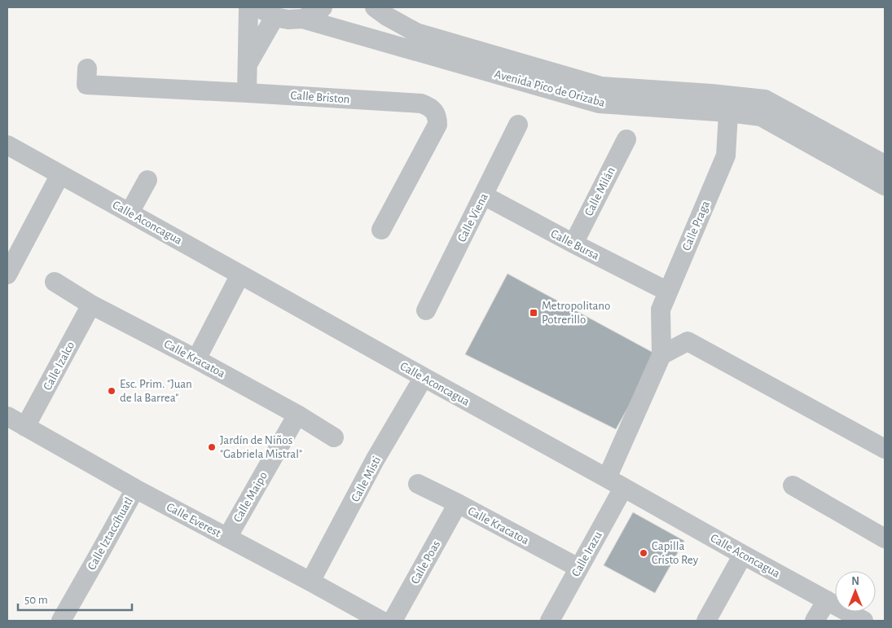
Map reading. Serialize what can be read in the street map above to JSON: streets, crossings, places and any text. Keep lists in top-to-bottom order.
{
  "streets": {
    "street": [
      "Avenida Pico de Orizaba",
      "Calle Briston",
      "Calle Milán",
      "Calle Viena",
      "Calle Aconcagua",
      "Calle Praga",
      "Calle Bursa",
      "Calle Kracatoa",
      "Calle Izalco",
      "Calle Misti",
      "Calle Maipo",
      "Calle Everest",
      "Calle Iztaccíhuatl",
      "Calle Irazu",
      "Calle Poas"
    ]
  },
  "crossings": [
    ["Avenida Pico de Orizaba", "Calle Praga"],
    ["Calle Milán", "Calle Bursa"],
    ["Calle Viena", "Calle Bursa"],
    ["Calle Aconcagua", "Calle Misti"],
    ["Calle Aconcagua", "Calle Irazu"],
    ["Calle Praga", "Calle Bursa"],
    ["Calle Kracatoa", "Calle Izalco"],
    ["Calle Kracatoa", "Calle Maipo"],
    ["Calle Kracatoa", "Calle Irazu"],
    ["Calle Kracatoa", "Calle Poas"],
    ["Calle Izalco", "Calle Everest"],
    ["Calle Misti", "Calle Everest"],
    ["Calle Maipo", "Calle Everest"],
    ["Calle Everest", "Calle Iztaccíhuatl"]
  ],
  "places": {
    "transit": ["Metropolitano Potrerillo"],
    "other": ["Esc. Prim. \"Juan de la Barrea\"", "Jardín de Niños \"Gabriela Mistral\"", "Capilla Cristo Rey"]
  },
  "scale_bar": "50 m",
  "north": "top"
}
